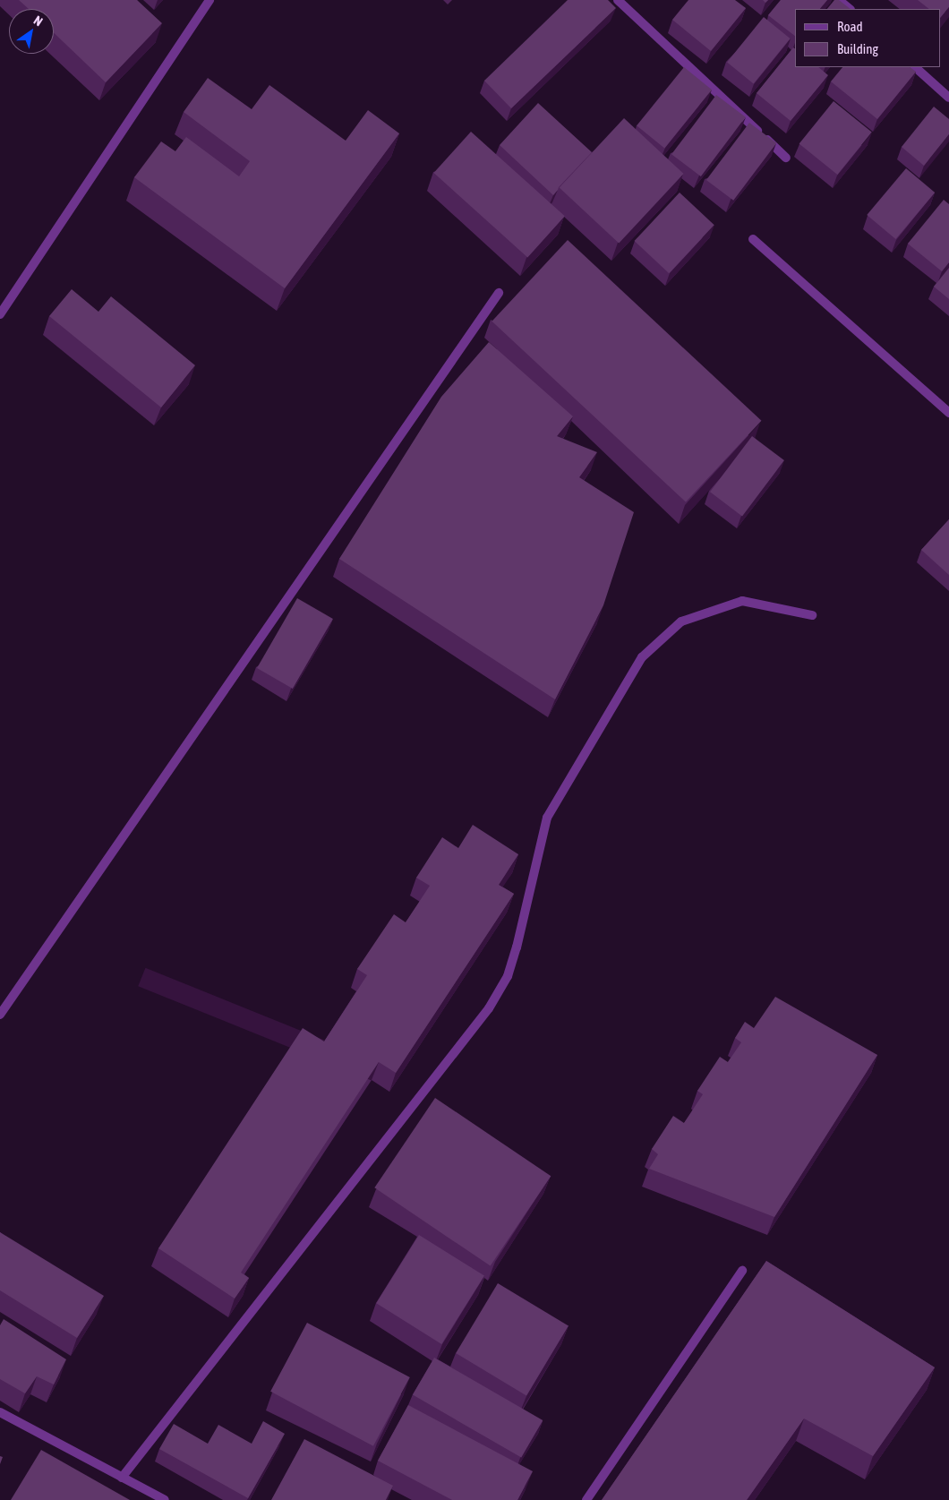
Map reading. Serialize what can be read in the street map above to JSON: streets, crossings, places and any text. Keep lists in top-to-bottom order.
{
  "legend": ["Road", "Building"],
  "north": "top right"
}
